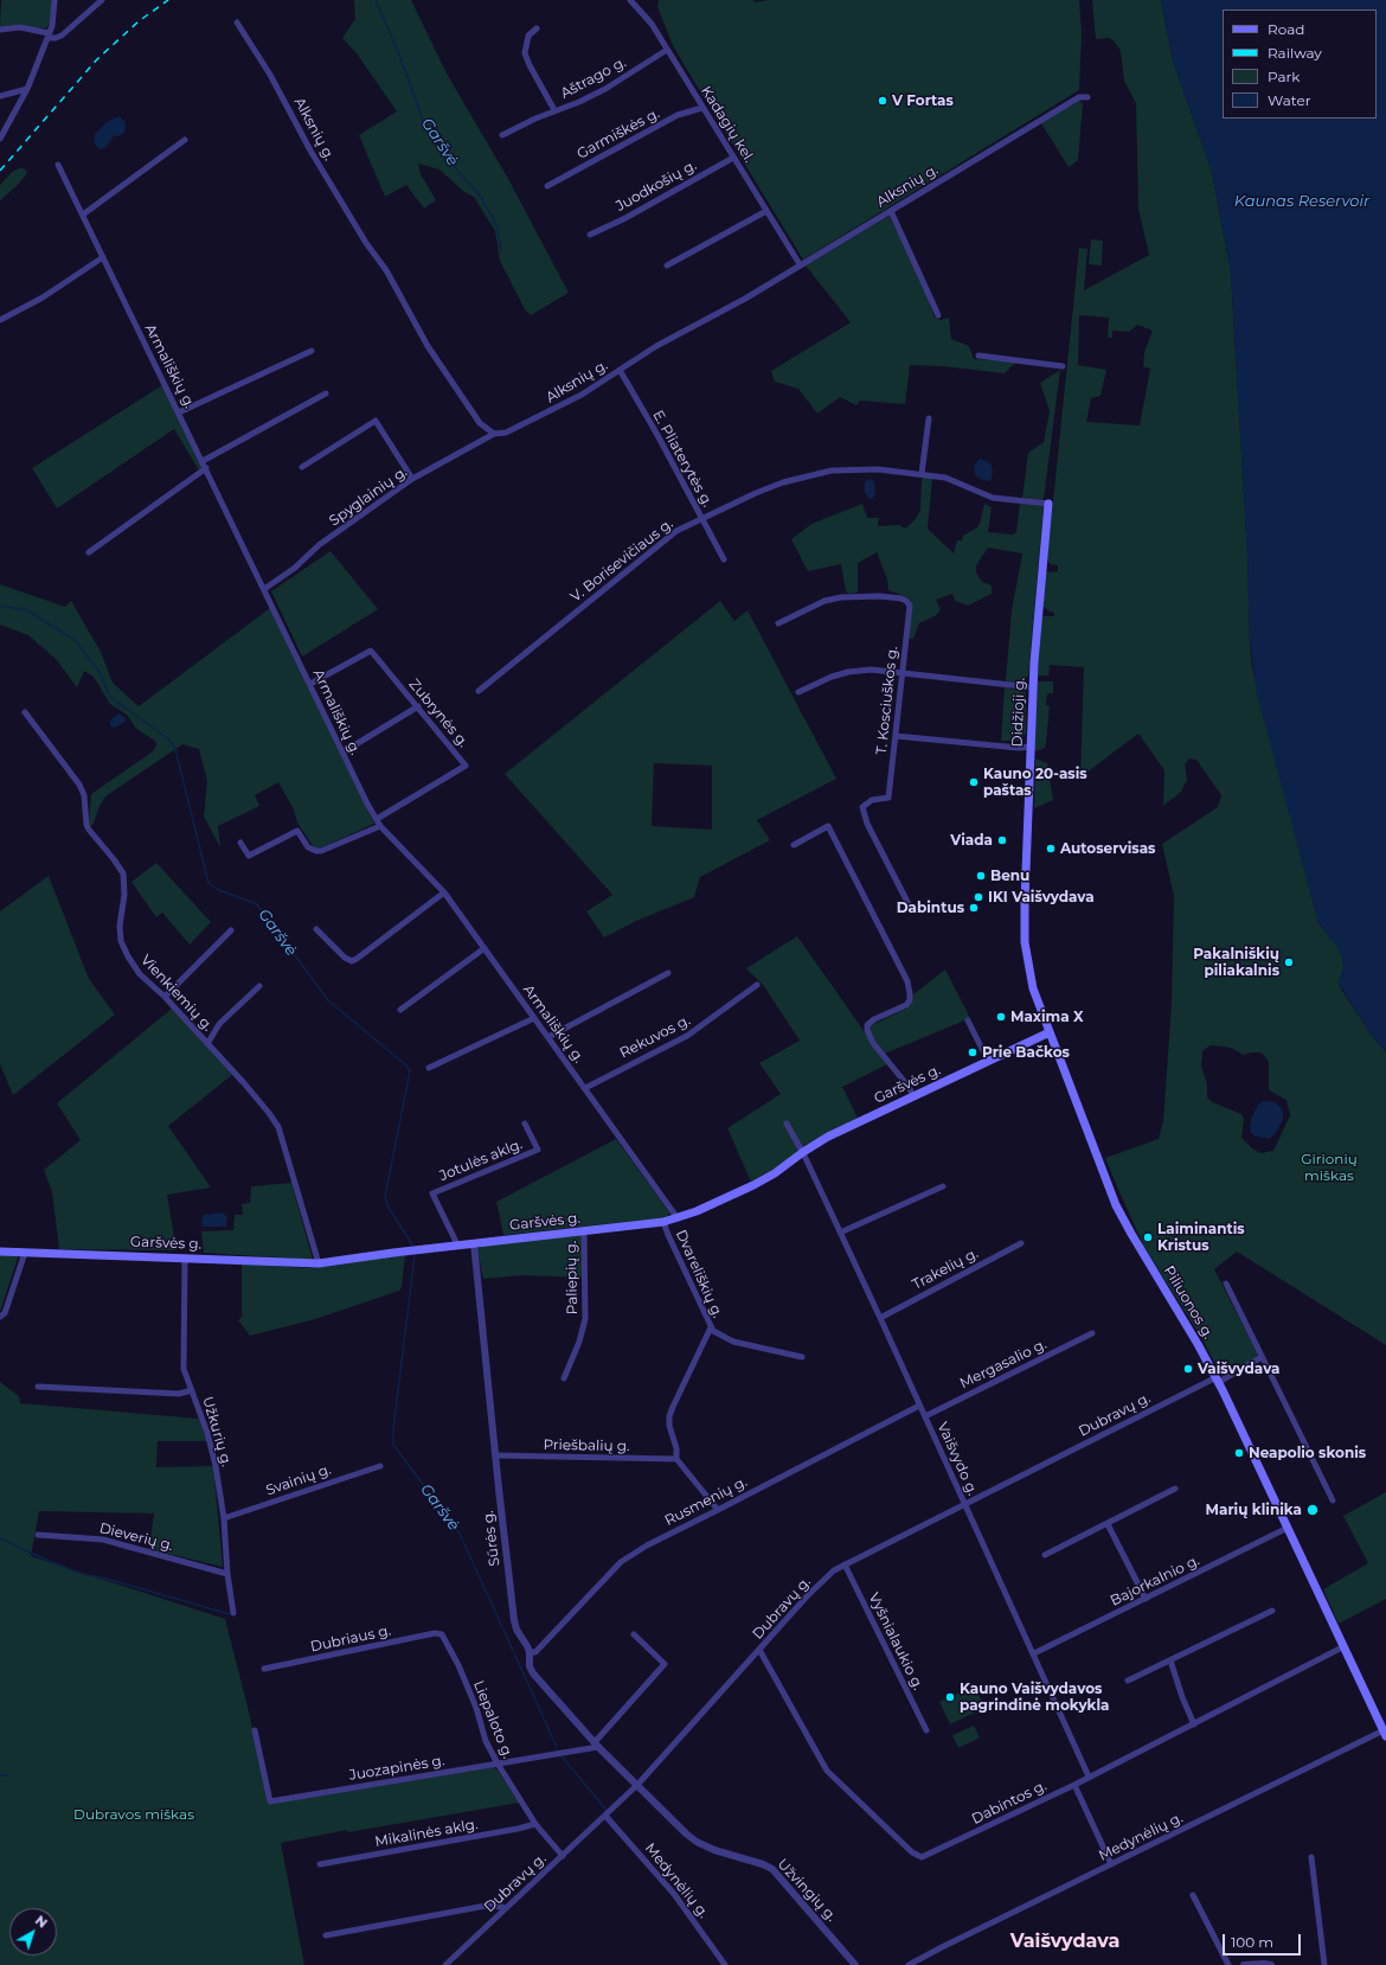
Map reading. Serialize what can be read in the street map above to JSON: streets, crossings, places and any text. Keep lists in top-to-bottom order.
{
  "streets": {
    "main road": ["Didžioji g.", "Garšvės g.", "Piliuonos g."],
    "street": [
      "Aštrago g.",
      "Kadagių kel.",
      "Alksnių g.",
      "Garmiškės g.",
      "Juodkošių g.",
      "Armališkių g.",
      "E. Pliaterytės g.",
      "Spyglainių g.",
      "V. Borisevičiaus g.",
      "T. Kosciuškos g.",
      "Zubrynės g.",
      "Vienkiemių g.",
      "Rekuvos g.",
      "Jotulės aklg.",
      "Trakelių g.",
      "Dvareliškių g.",
      "Paliepių g.",
      "Mergasalio g.",
      "Dubravų g.",
      "Užkurių g.",
      "Priešbalių g.",
      "Vaišvydo g.",
      "Svainių g.",
      "Rusmenių g.",
      "Dieverių g.",
      "Sūrės g.",
      "Bajorkalnio g.",
      "Dubriaus g.",
      "Vyšnialaukio g.",
      "Liepaloto g.",
      "Juozapinės g.",
      "Dabintos g.",
      "Mikalinės aklg.",
      "Medynėlių g.",
      "Užvingių g."
    ]
  },
  "crossings": [
    ["Aštrago g.", "Kadagių kel."],
    ["Kadagių kel.", "Alksnių g."],
    ["Kadagių kel.", "Garmiškės g."],
    ["Kadagių kel.", "Juodkošių g."],
    ["Alksnių g.", "E. Pliaterytės g."],
    ["Alksnių g.", "Spyglainių g."],
    ["Armališkių g.", "Spyglainių g."],
    ["Armališkių g.", "Zubrynės g."],
    ["Armališkių g.", "Rekuvos g."],
    ["Armališkių g.", "Garšvės g."],
    ["E. Pliaterytės g.", "V. Borisevičiaus g."],
    ["V. Borisevičiaus g.", "Didžioji g."],
    ["Didžioji g.", "Garšvės g."],
    ["Didžioji g.", "Piliuonos g."],
    ["Vienkiemių g.", "Garšvės g."],
    ["Garšvės g.", "Jotulės aklg."],
    ["Garšvės g.", "Dvareliškių g."],
    ["Garšvės g.", "Paliepių g."],
    ["Garšvės g.", "Piliuonos g."],
    ["Garšvės g.", "Užkurių g."],
    ["Garšvės g.", "Vaišvydo g."],
    ["Garšvės g.", "Sūrės g."],
    ["Trakelių g.", "Vaišvydo g."],
    ["Dvareliškių g.", "Priešbalių g."],
    ["Dvareliškių g.", "Rusmenių g."],
    ["Piliuonos g.", "Dubravų g."],
    ["Piliuonos g.", "Bajorkalnio g."],
    ["Piliuonos g.", "Dabintos g."],
    ["Piliuonos g.", "Medynėlių g."],
    ["Mergasalio g.", "Vaišvydo g."],
    ["Dubravų g.", "Vaišvydo g."],
    ["Dubravų g.", "Sūrės g."],
    ["Dubravų g.", "Vyšnialaukio g."],
    ["Dubravų g.", "Liepaloto g."],
    ["Dubravų g.", "Dabintos g."],
    ["Dubravų g.", "Medynėlių g."],
    ["Dubravų g.", "Užvingių g."],
    ["Užkurių g.", "Svainių g."],
    ["Užkurių g.", "Dieverių g."],
    ["Priešbalių g.", "Sūrės g."],
    ["Vaišvydo g.", "Rusmenių g."],
    ["Vaišvydo g.", "Bajorkalnio g."],
    ["Vaišvydo g.", "Dabintos g."],
    ["Rusmenių g.", "Sūrės g."],
    ["Sūrės g.", "Juozapinės g."],
    ["Sūrės g.", "Užvingių g."],
    ["Dubriaus g.", "Liepaloto g."],
    ["Liepaloto g.", "Juozapinės g."],
    ["Liepaloto g.", "Mikalinės aklg."]
  ],
  "districts": ["Vaišvydava"],
  "water": ["Garšvė", "Kaunas Reservoir"],
  "parks": ["Girionių miškas", "Dubravos miškas"],
  "places": [
    "V Fortas",
    "Kauno 20-asis paštas",
    "Viada",
    "Autoservisas",
    "Benu",
    "IKI Vaišvydava",
    "Dabintus",
    "Pakalniškių piliakalnis",
    "Maxima X",
    "Prie Bačkos",
    "Laiminantis Kristus",
    "Vaišvydava",
    "Neapolio skonis",
    "Marių klinika",
    "Kauno Vaišvydavos pagrindinė mokykla"
  ],
  "legend": [
    "Road",
    "Railway",
    "Park",
    "Water"
  ],
  "scale_bar": "100 m",
  "north": "top right"
}
